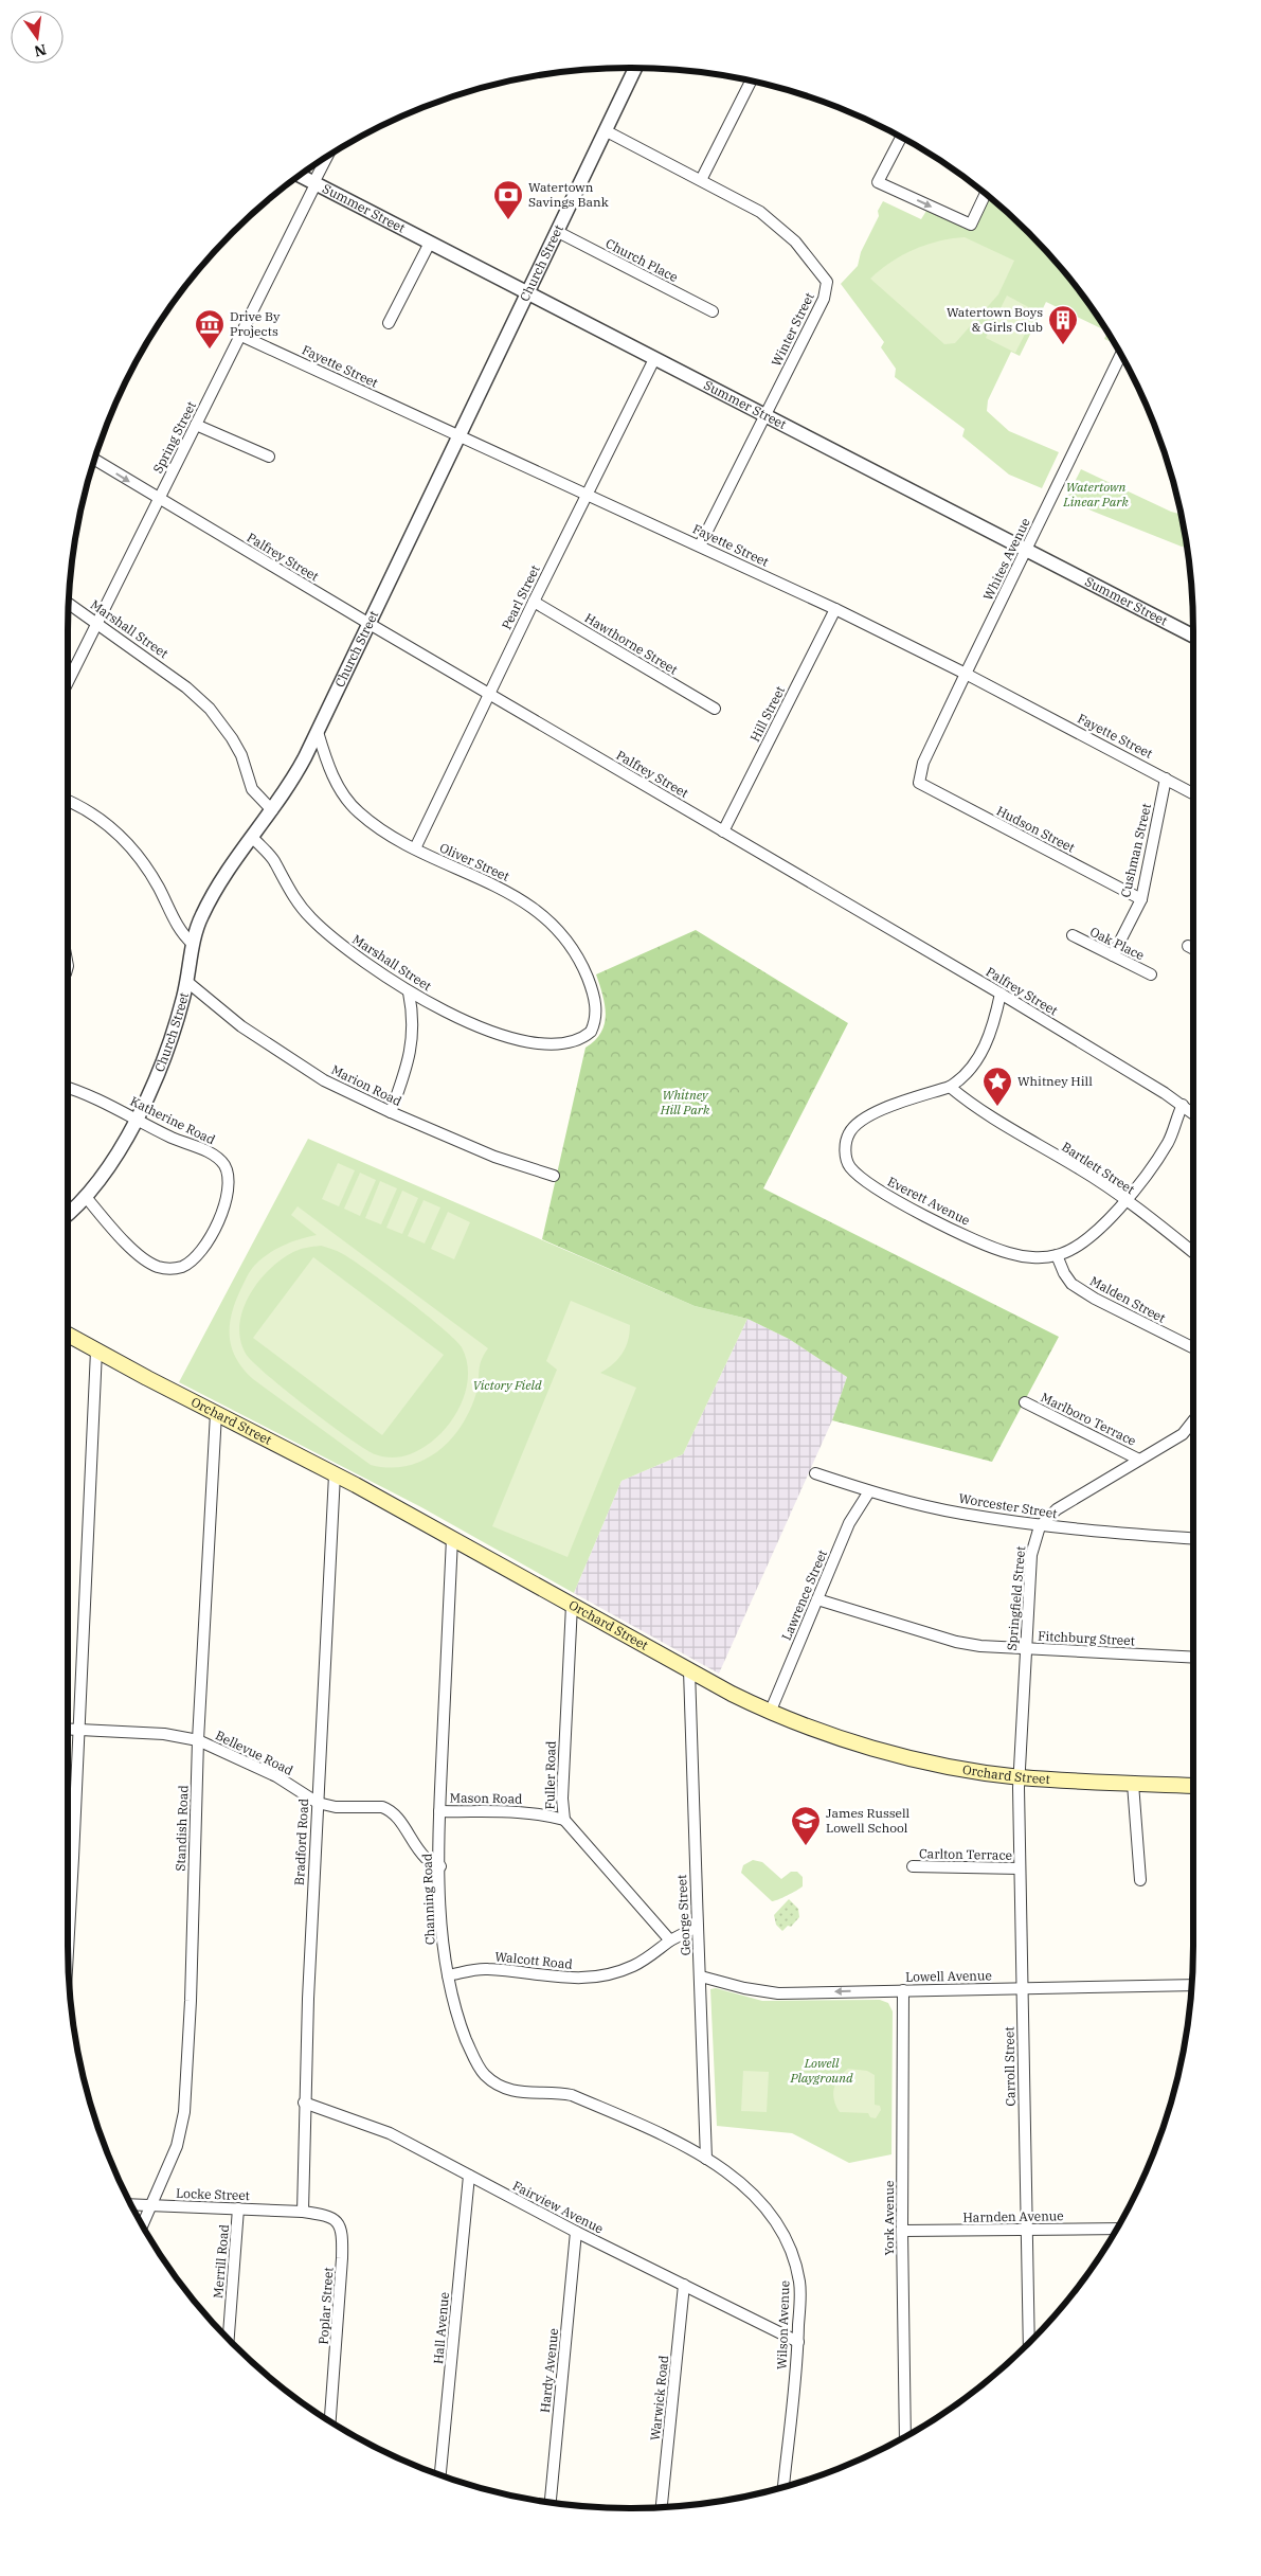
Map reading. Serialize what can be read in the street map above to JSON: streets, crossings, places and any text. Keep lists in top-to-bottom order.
{
  "streets": {
    "main road": ["Orchard Street"],
    "street": [
      "Summer Street",
      "Church Place",
      "Church Street",
      "Winter Street",
      "Fayette Street",
      "Spring Street",
      "Palfrey Street",
      "Whites Avenue",
      "Pearl Street",
      "Marshall Street",
      "Hawthorne Street",
      "Hill Street",
      "Hudson Street",
      "Cushman Street",
      "Oliver Street",
      "Oak Place",
      "Marion Road",
      "Katherine Road",
      "Bartlett Street",
      "Everett Avenue",
      "Malden Street",
      "Marlboro Terrace",
      "Worcester Street",
      "Lawrence Street",
      "Springfield Street",
      "Fitchburg Street",
      "Bellevue Road",
      "Fuller Road",
      "Mason Road",
      "Standish Road",
      "Bradford Road",
      "Carlton Terrace",
      "Channing Road",
      "George Street",
      "Walcott Road",
      "Lowell Avenue",
      "Carroll Street",
      "Locke Street",
      "Fairview Avenue",
      "Harnden Avenue",
      "York Avenue",
      "Merrill Road",
      "Poplar Street",
      "Wilson Avenue",
      "Hall Avenue",
      "Hardy Avenue",
      "Warwick Road"
    ]
  },
  "crossings": [
    ["Summer Street", "Church Street"],
    ["Summer Street", "Winter Street"],
    ["Summer Street", "Spring Street"],
    ["Summer Street", "Whites Avenue"],
    ["Summer Street", "Pearl Street"],
    ["Church Place", "Church Street"],
    ["Church Street", "Winter Street"],
    ["Church Street", "Fayette Street"],
    ["Church Street", "Palfrey Street"],
    ["Church Street", "Marshall Street"],
    ["Church Street", "Oliver Street"],
    ["Church Street", "Marion Road"],
    ["Church Street", "Katherine Road"],
    ["Winter Street", "Fayette Street"],
    ["Fayette Street", "Spring Street"],
    ["Fayette Street", "Whites Avenue"],
    ["Fayette Street", "Pearl Street"],
    ["Fayette Street", "Hill Street"],
    ["Fayette Street", "Cushman Street"],
    ["Spring Street", "Palfrey Street"],
    ["Spring Street", "Marshall Street"],
    ["Palfrey Street", "Pearl Street"],
    ["Palfrey Street", "Hill Street"],
    ["Palfrey Street", "Everett Avenue"],
    ["Whites Avenue", "Hudson Street"],
    ["Pearl Street", "Hawthorne Street"],
    ["Pearl Street", "Oliver Street"],
    ["Marshall Street", "Oliver Street"],
    ["Hudson Street", "Cushman Street"],
    ["Cushman Street", "Oak Place"],
    ["Bartlett Street", "Everett Avenue"],
    ["Everett Avenue", "Malden Street"],
    ["Orchard Street", "Lawrence Street"],
    ["Orchard Street", "Springfield Street"],
    ["Orchard Street", "Fuller Road"],
    ["Orchard Street", "Standish Road"],
    ["Orchard Street", "Bradford Road"],
    ["Orchard Street", "Channing Road"],
    ["Orchard Street", "George Street"],
    ["Orchard Street", "Carroll Street"],
    ["Worcester Street", "Lawrence Street"],
    ["Worcester Street", "Springfield Street"],
    ["Lawrence Street", "Fitchburg Street"],
    ["Springfield Street", "Fitchburg Street"],
    ["Springfield Street", "Carroll Street"],
    ["Bellevue Road", "Standish Road"],
    ["Bellevue Road", "Bradford Road"],
    ["Bellevue Road", "Channing Road"],
    ["Fuller Road", "Mason Road"],
    ["Fuller Road", "Walcott Road"],
    ["Mason Road", "Channing Road"],
    ["Standish Road", "Locke Street"],
    ["Bradford Road", "Locke Street"],
    ["Bradford Road", "Fairview Avenue"],
    ["Bradford Road", "Poplar Street"],
    ["Carlton Terrace", "Carroll Street"],
    ["Channing Road", "George Street"],
    ["Channing Road", "Walcott Road"],
    ["Channing Road", "Wilson Avenue"],
    ["George Street", "Lowell Avenue"],
    ["George Street", "Wilson Avenue"],
    ["Lowell Avenue", "Carroll Street"],
    ["Lowell Avenue", "York Avenue"],
    ["Carroll Street", "Harnden Avenue"],
    ["Locke Street", "Merrill Road"],
    ["Locke Street", "Poplar Street"],
    ["Fairview Avenue", "Wilson Avenue"],
    ["Fairview Avenue", "Hall Avenue"],
    ["Fairview Avenue", "Hardy Avenue"],
    ["Fairview Avenue", "Warwick Road"],
    ["Harnden Avenue", "York Avenue"]
  ],
  "one_way": ["Lowell Avenue"],
  "parks": [
    "Watertown Linear Park",
    "Whitney Hill Park",
    "Victory Field",
    "Lowell Playground"
  ],
  "places": {
    "bank": ["Watertown Savings Bank"],
    "building": ["Watertown Boys & Girls Club"],
    "museum": ["Drive By Projects"],
    "place": ["Whitney Hill"],
    "school or university": ["James Russell Lowell School"]
  },
  "north": "bottom"
}
